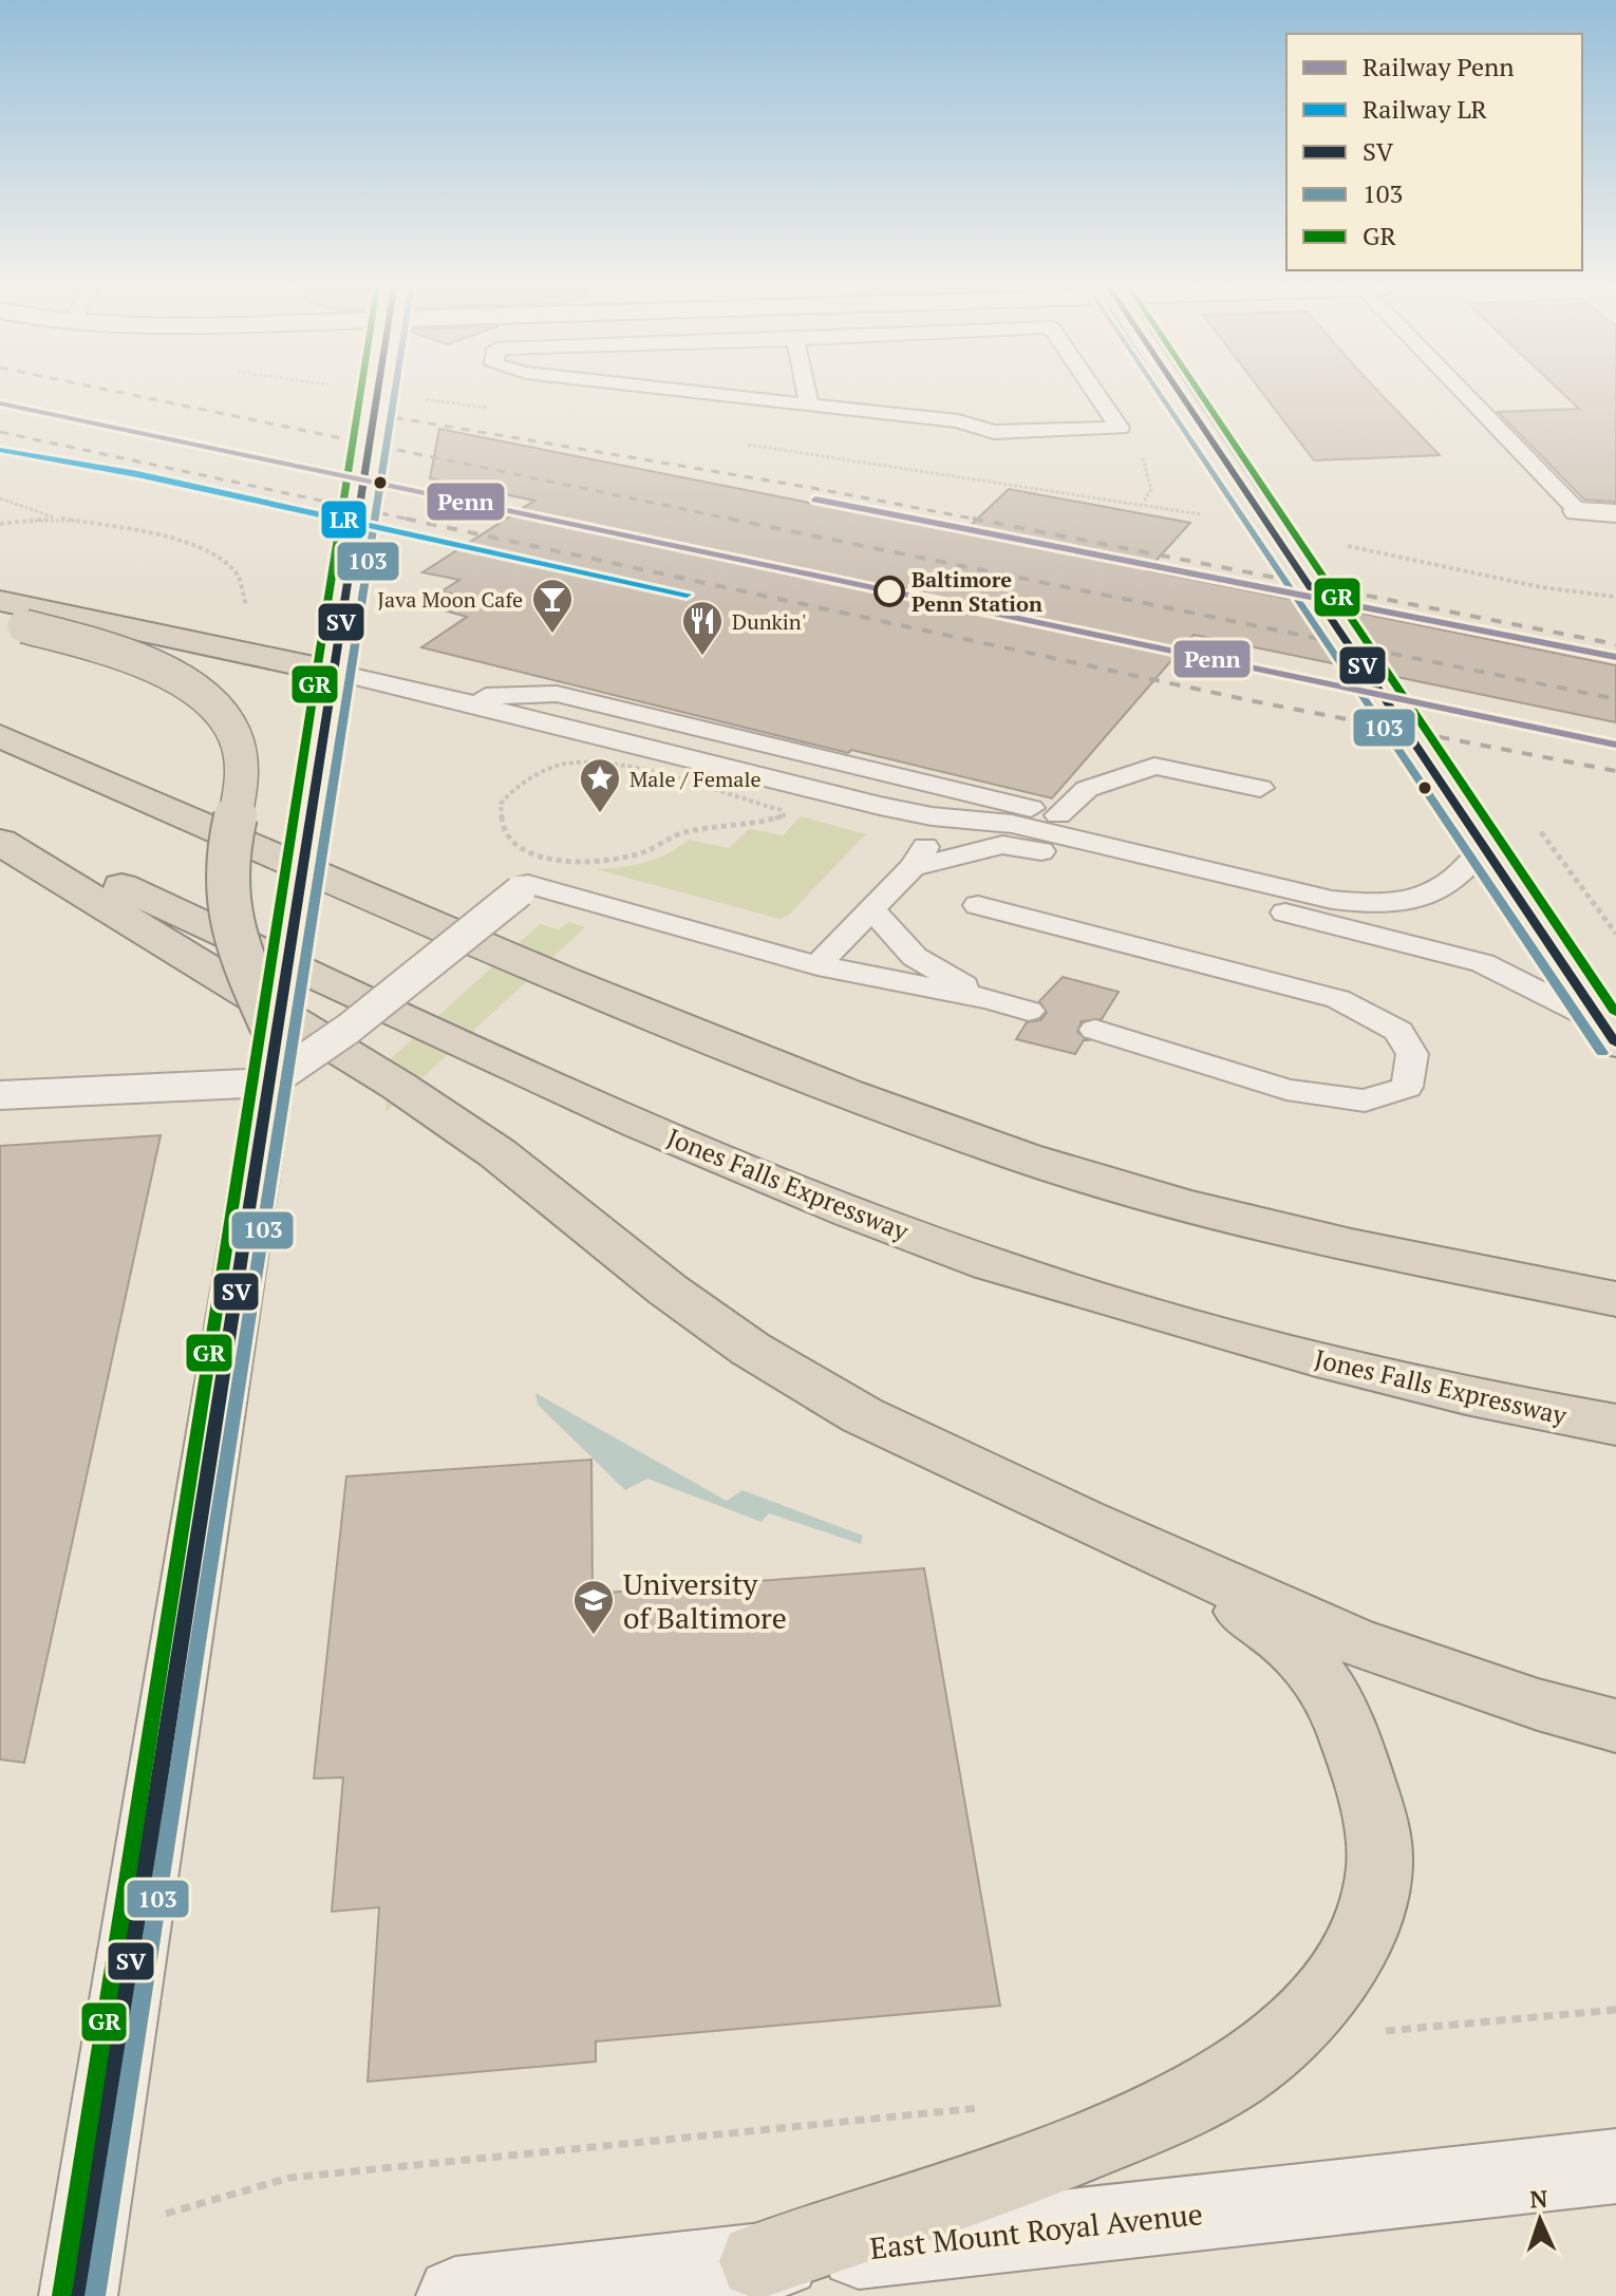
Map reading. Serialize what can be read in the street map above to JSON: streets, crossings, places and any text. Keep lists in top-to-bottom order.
{
  "streets": {
    "highway": ["Jones Falls Expressway"],
    "main road": ["East Mount Royal Avenue"]
  },
  "places": {
    "other": ["Baltimore Penn Station"],
    "bar": ["Java Moon Cafe"],
    "restaurant": ["Dunkin'"],
    "place": ["Male / Female"],
    "school or university": ["University of Baltimore"]
  },
  "lines": [
    "transit line SV",
    "transit line 103",
    "transit line GR",
    "rail line Penn",
    "rail line LR"
  ],
  "legend": [
    "Railway Penn",
    "Railway LR",
    "SV",
    "103",
    "GR"
  ],
  "north": "top"
}
